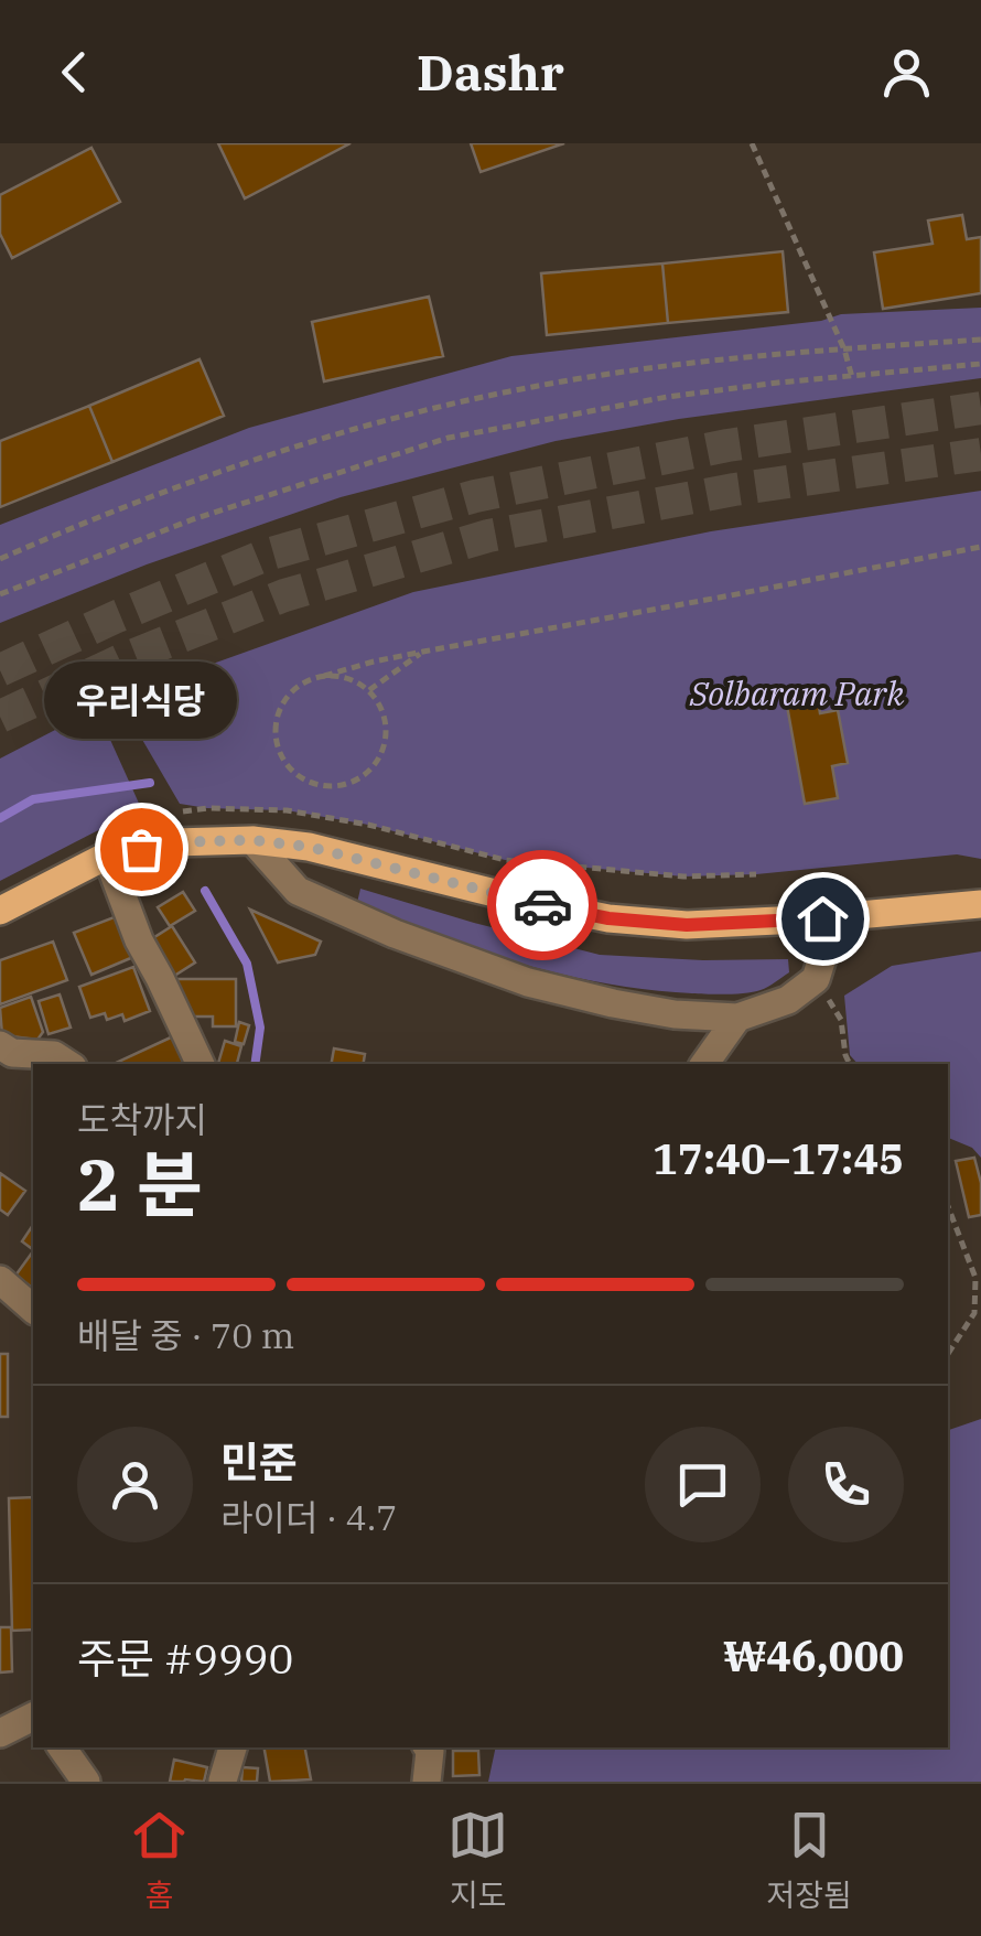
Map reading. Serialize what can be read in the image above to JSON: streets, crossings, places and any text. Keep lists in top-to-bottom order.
{
  "parks": ["Solbaram Park"],
  "places": ["우리식당"],
  "page": {
    "header": "Dashr",
    "bubble": "우리식당",
    "heading": ["2 분", "도착까지", "17:40–17:45"],
    "panel": [
      "민준",
      "라이더 · 4.7",
      "주문 #9990",
      "₩46,000"
    ],
    "bar": "배달 중 · 70 m",
    "tabs": ["홈", "지도", "저장됨"]
  }
}
